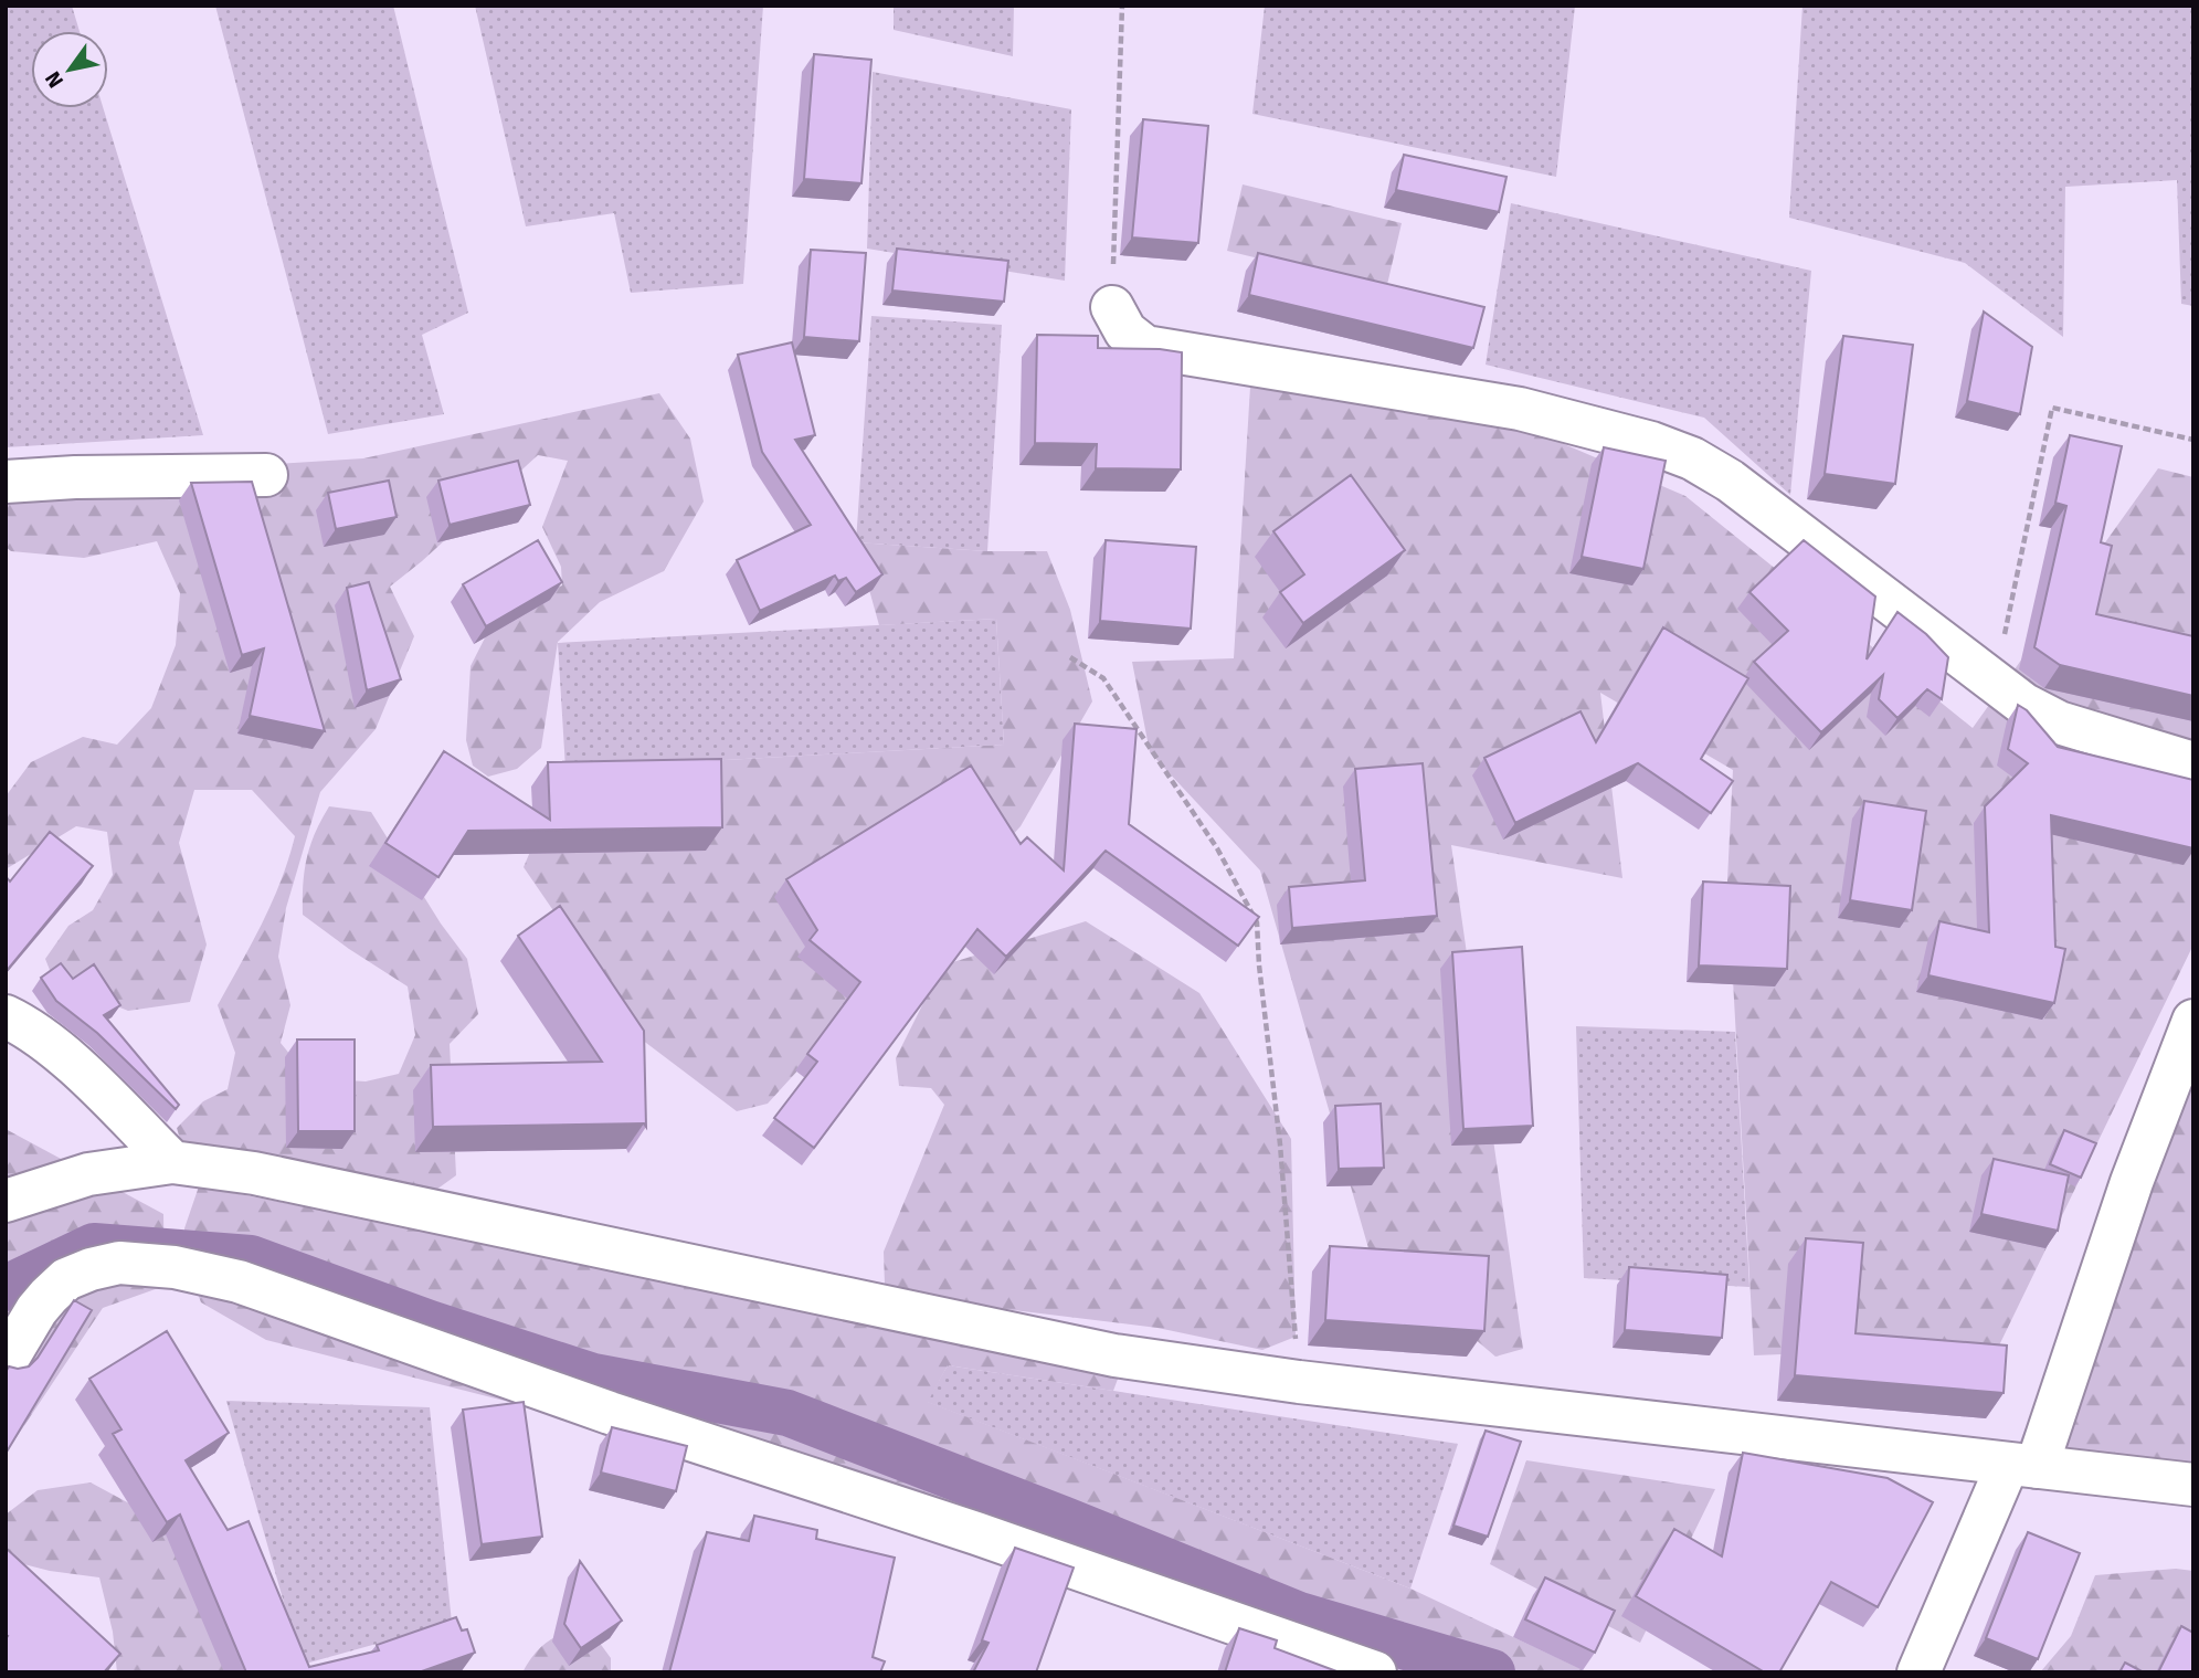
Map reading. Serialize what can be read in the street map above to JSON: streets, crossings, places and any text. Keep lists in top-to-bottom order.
{
  "north": "bottom left"
}
